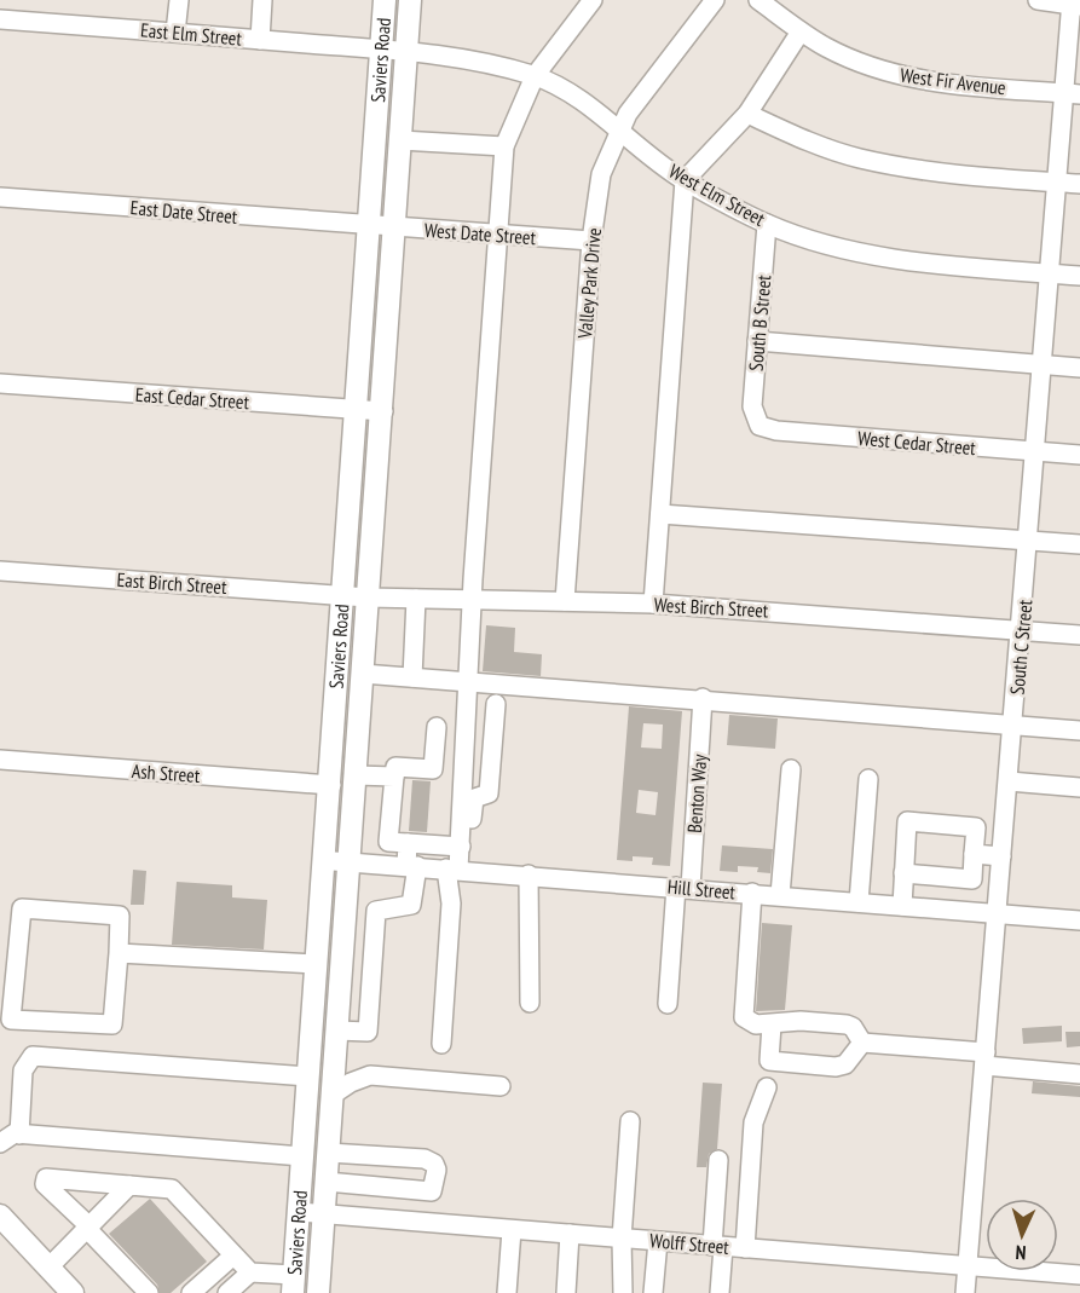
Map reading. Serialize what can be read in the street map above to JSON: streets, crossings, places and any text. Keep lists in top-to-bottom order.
{
  "streets": {
    "main road": ["Saviers Road"],
    "street": [
      "East Elm Street",
      "West Fir Avenue",
      "West Elm Street",
      "East Date Street",
      "West Date Street",
      "Valley Park Drive",
      "South B Street",
      "East Cedar Street",
      "West Cedar Street",
      "East Birch Street",
      "West Birch Street",
      "South C Street",
      "Ash Street",
      "Benton Way",
      "Hill Street",
      "Wolff Street"
    ]
  },
  "crossings": [
    ["East Elm Street", "Saviers Road"],
    ["East Elm Street", "West Elm Street"],
    ["Saviers Road", "West Elm Street"],
    ["Saviers Road", "East Date Street"],
    ["Saviers Road", "West Date Street"],
    ["Saviers Road", "East Cedar Street"],
    ["Saviers Road", "East Birch Street"],
    ["Saviers Road", "West Birch Street"],
    ["Saviers Road", "Ash Street"],
    ["Saviers Road", "Hill Street"],
    ["Saviers Road", "Wolff Street"],
    ["West Fir Avenue", "South C Street"],
    ["West Elm Street", "Valley Park Drive"],
    ["West Elm Street", "South B Street"],
    ["West Elm Street", "South C Street"],
    ["East Date Street", "West Date Street"],
    ["West Date Street", "Valley Park Drive"],
    ["Valley Park Drive", "West Birch Street"],
    ["South B Street", "West Cedar Street"],
    ["West Cedar Street", "South C Street"],
    ["East Birch Street", "West Birch Street"],
    ["West Birch Street", "South C Street"],
    ["South C Street", "Hill Street"],
    ["South C Street", "Wolff Street"],
    ["Benton Way", "Hill Street"]
  ],
  "north": "bottom"
}
